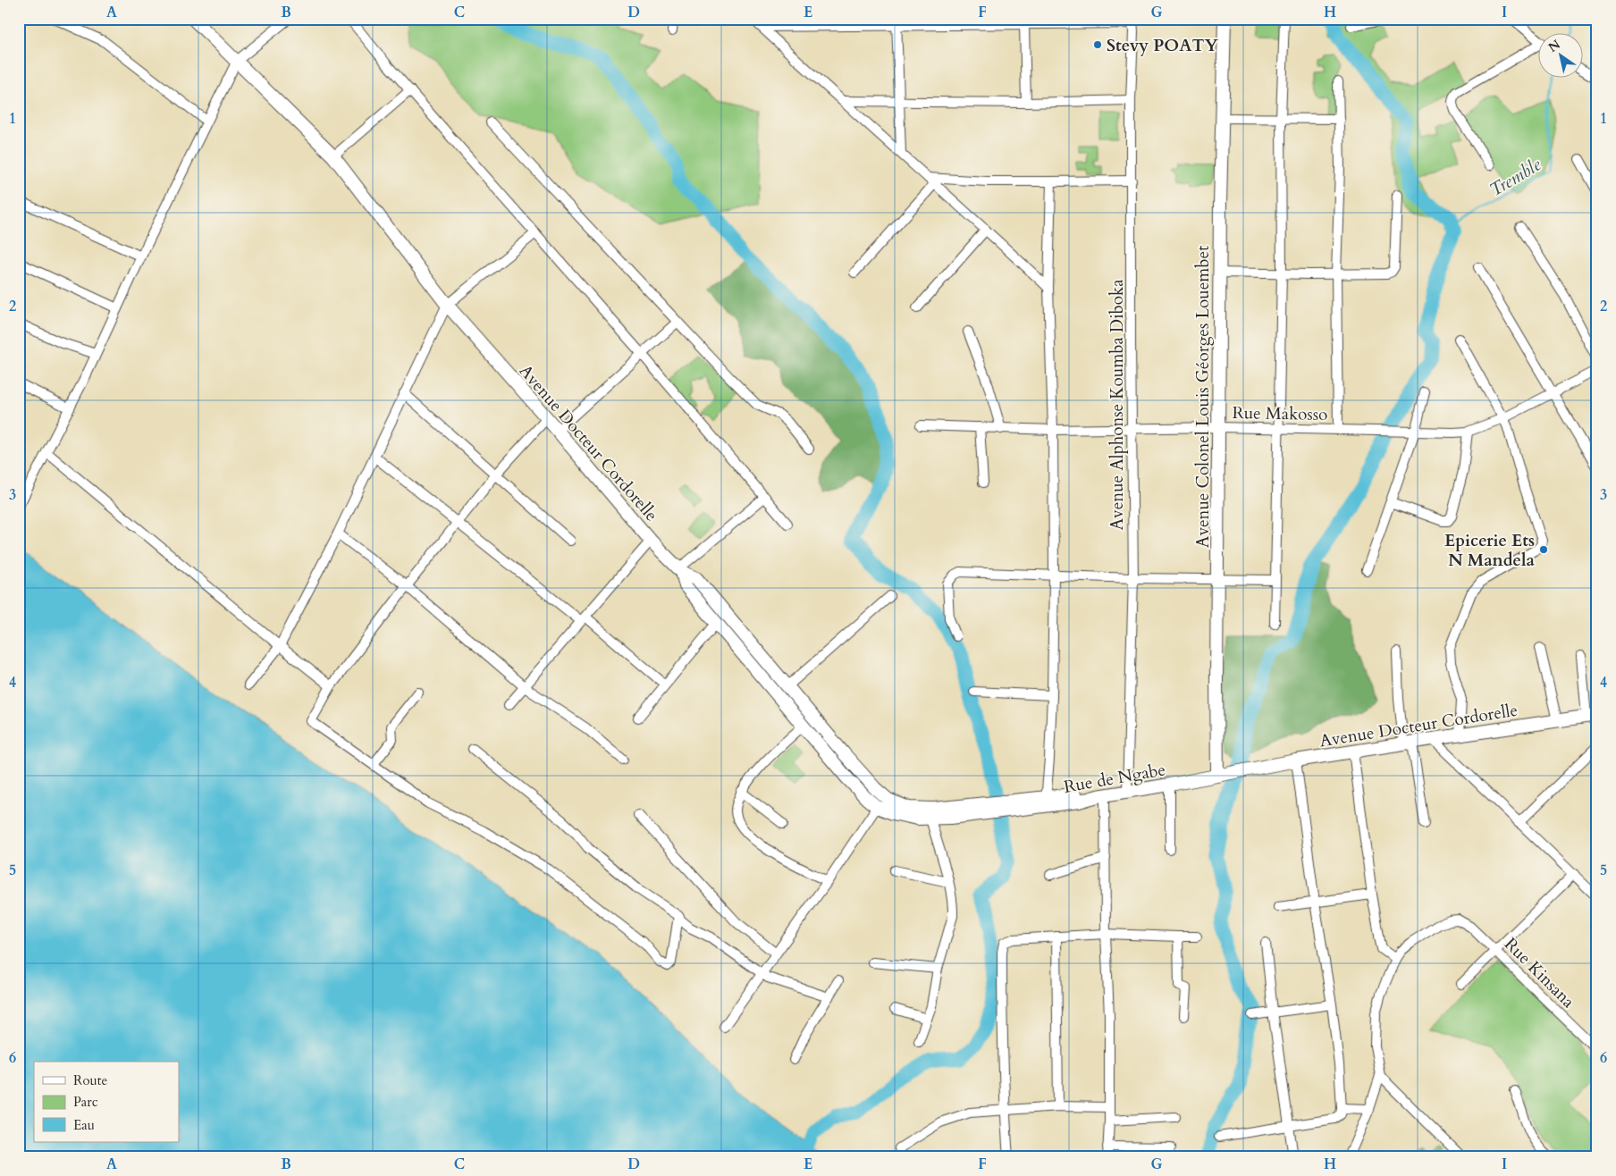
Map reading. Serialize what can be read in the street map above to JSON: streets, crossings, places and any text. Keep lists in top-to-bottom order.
{
  "streets": {
    "street": [
      "Avenue Colonel Louis Géorges Louembet",
      "Avenue Alphonse Koumba Diboka",
      "Rue Makosso",
      "Avenue Docteur Cordorelle",
      "Rue de Ngabe",
      "Rue Kinsana"
    ]
  },
  "crossings": [
    ["Avenue Colonel Louis Géorges Louembet", "Rue Makosso"],
    ["Avenue Colonel Louis Géorges Louembet", "Rue de Ngabe"],
    ["Avenue Alphonse Koumba Diboka", "Rue Makosso"],
    ["Avenue Alphonse Koumba Diboka", "Rue de Ngabe"],
    ["Avenue Docteur Cordorelle", "Rue de Ngabe"]
  ],
  "water": ["Tremble"],
  "places": ["Stevy POATY", "Epicerie Ets N Mandela"],
  "legend": ["Route", "Parc", "Eau"],
  "north": "top left",
  "grid": {
    "columns": [
      "A",
      "B",
      "C",
      "D",
      "E",
      "F",
      "G",
      "H",
      "I"
    ],
    "rows": [
      "1",
      "2",
      "3",
      "4",
      "5",
      "6"
    ]
  }
}
